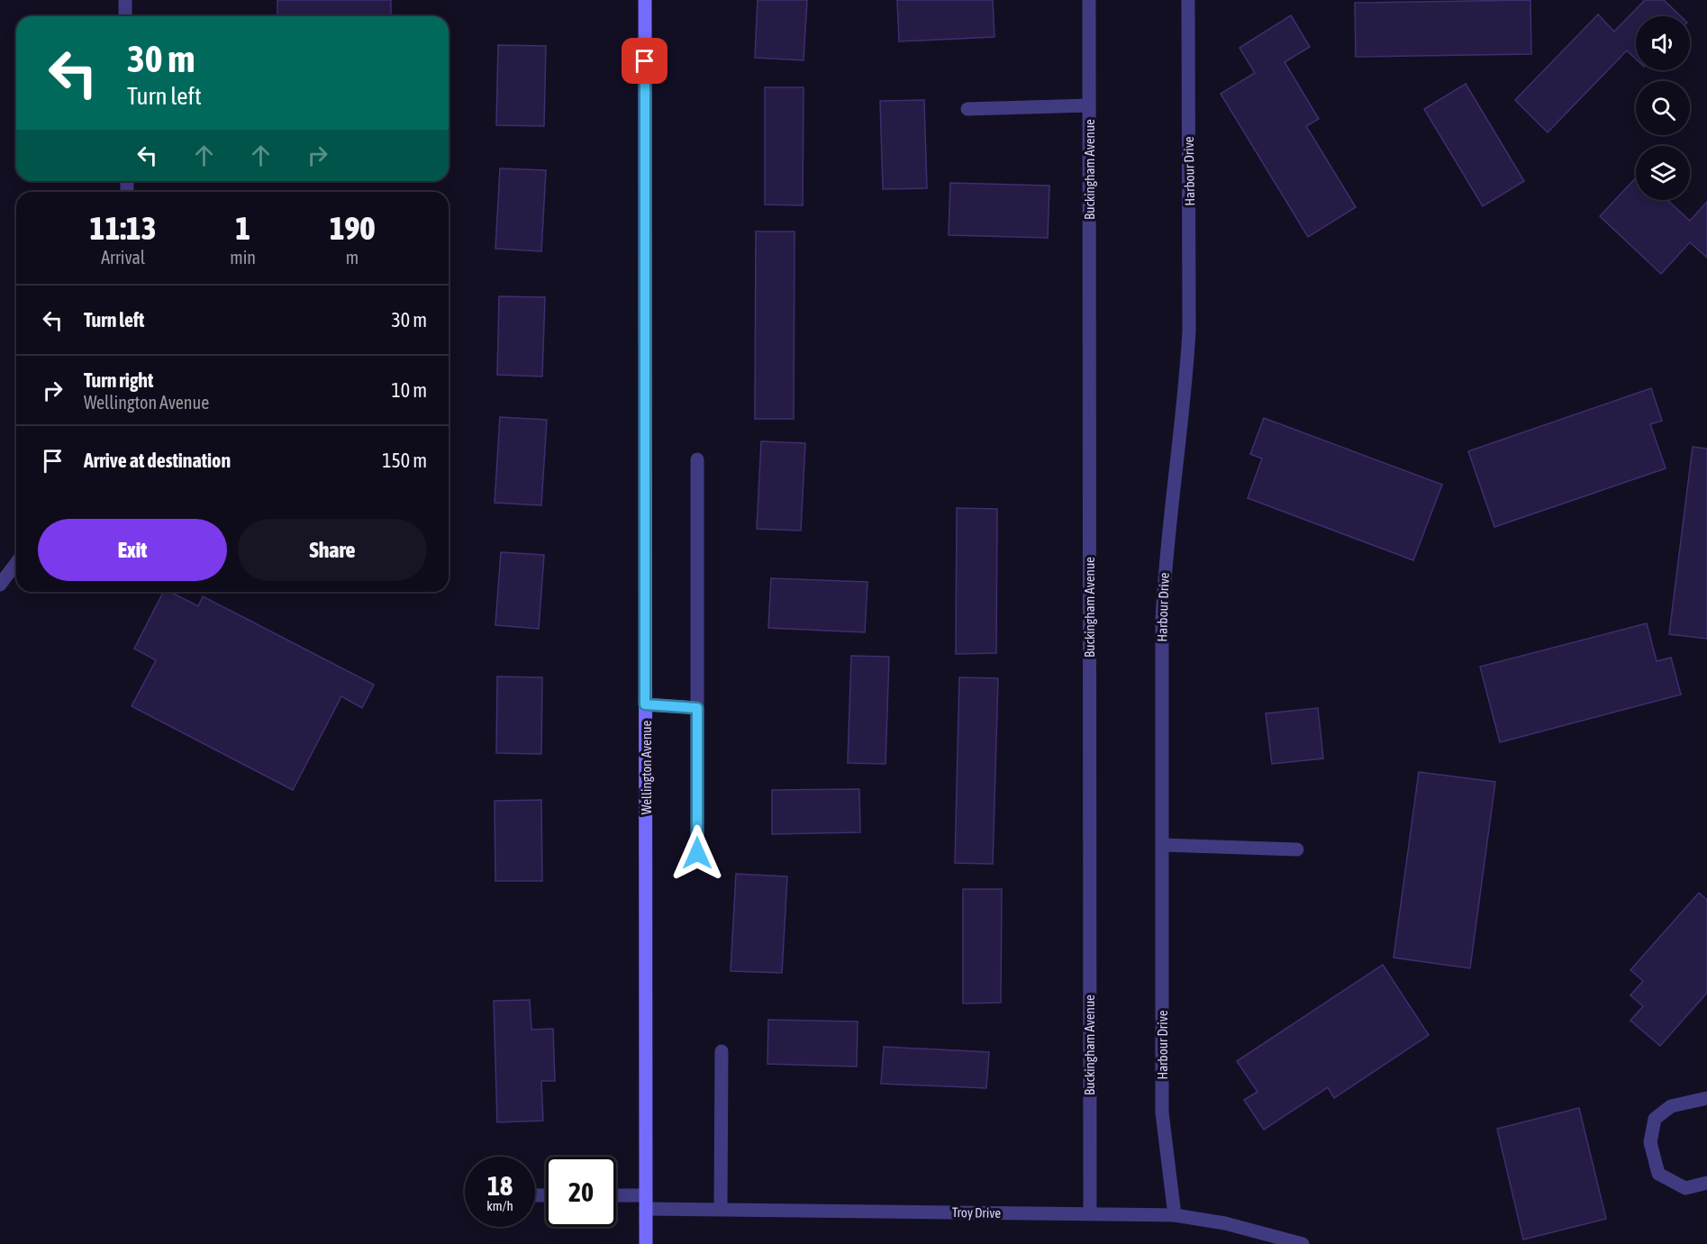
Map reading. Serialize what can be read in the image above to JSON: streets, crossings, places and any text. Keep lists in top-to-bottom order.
{
  "streets": {
    "street": [
      "Buckingham Avenue",
      "Harbour Drive",
      "Wellington Avenue",
      "Troy Drive"
    ]
  },
  "crossings": [
    ["Buckingham Avenue", "Troy Drive"],
    ["Harbour Drive", "Troy Drive"],
    ["Wellington Avenue", "Troy Drive"]
  ],
  "page": {
    "turn": ["30 m", "Turn left"],
    "eta": [
      "11:13",
      "Arrival",
      "1",
      "min",
      "190",
      "m"
    ],
    "list": [
      {
        "name": "Turn left",
        "value": "30 m"
      },
      {
        "name": "Turn right",
        "note": "Wellington Avenue",
        "value": "10 m"
      },
      {
        "name": "Arrive at destination",
        "value": "150 m"
      }
    ],
    "buttons": ["Exit", "Share"],
    "speed": "18 km/h",
    "limit": "20"
  }
}
